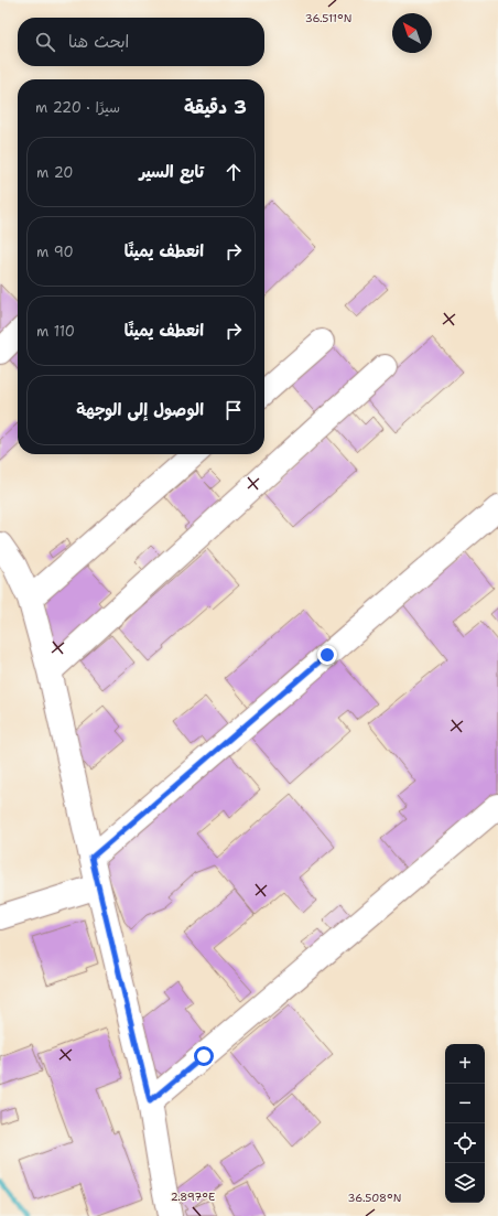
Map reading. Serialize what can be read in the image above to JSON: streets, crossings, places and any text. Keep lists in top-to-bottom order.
{
  "north": "top left",
  "page": {
    "search": "ابحث هنا",
    "heading": ["3 دقيقة", "سيرًا · 220 m"],
    "list": [
      ["تابع السير", "20 m"],
      ["انعطف يمينًا", "90 m"],
      ["انعطف يمينًا", "110 m"],
      "الوصول إلى الوجهة"
    ],
    "map_buttons": ["+", "−"]
  },
  "coordinates": ["36.511°N", "2.897°E", "36.508°N"]
}
